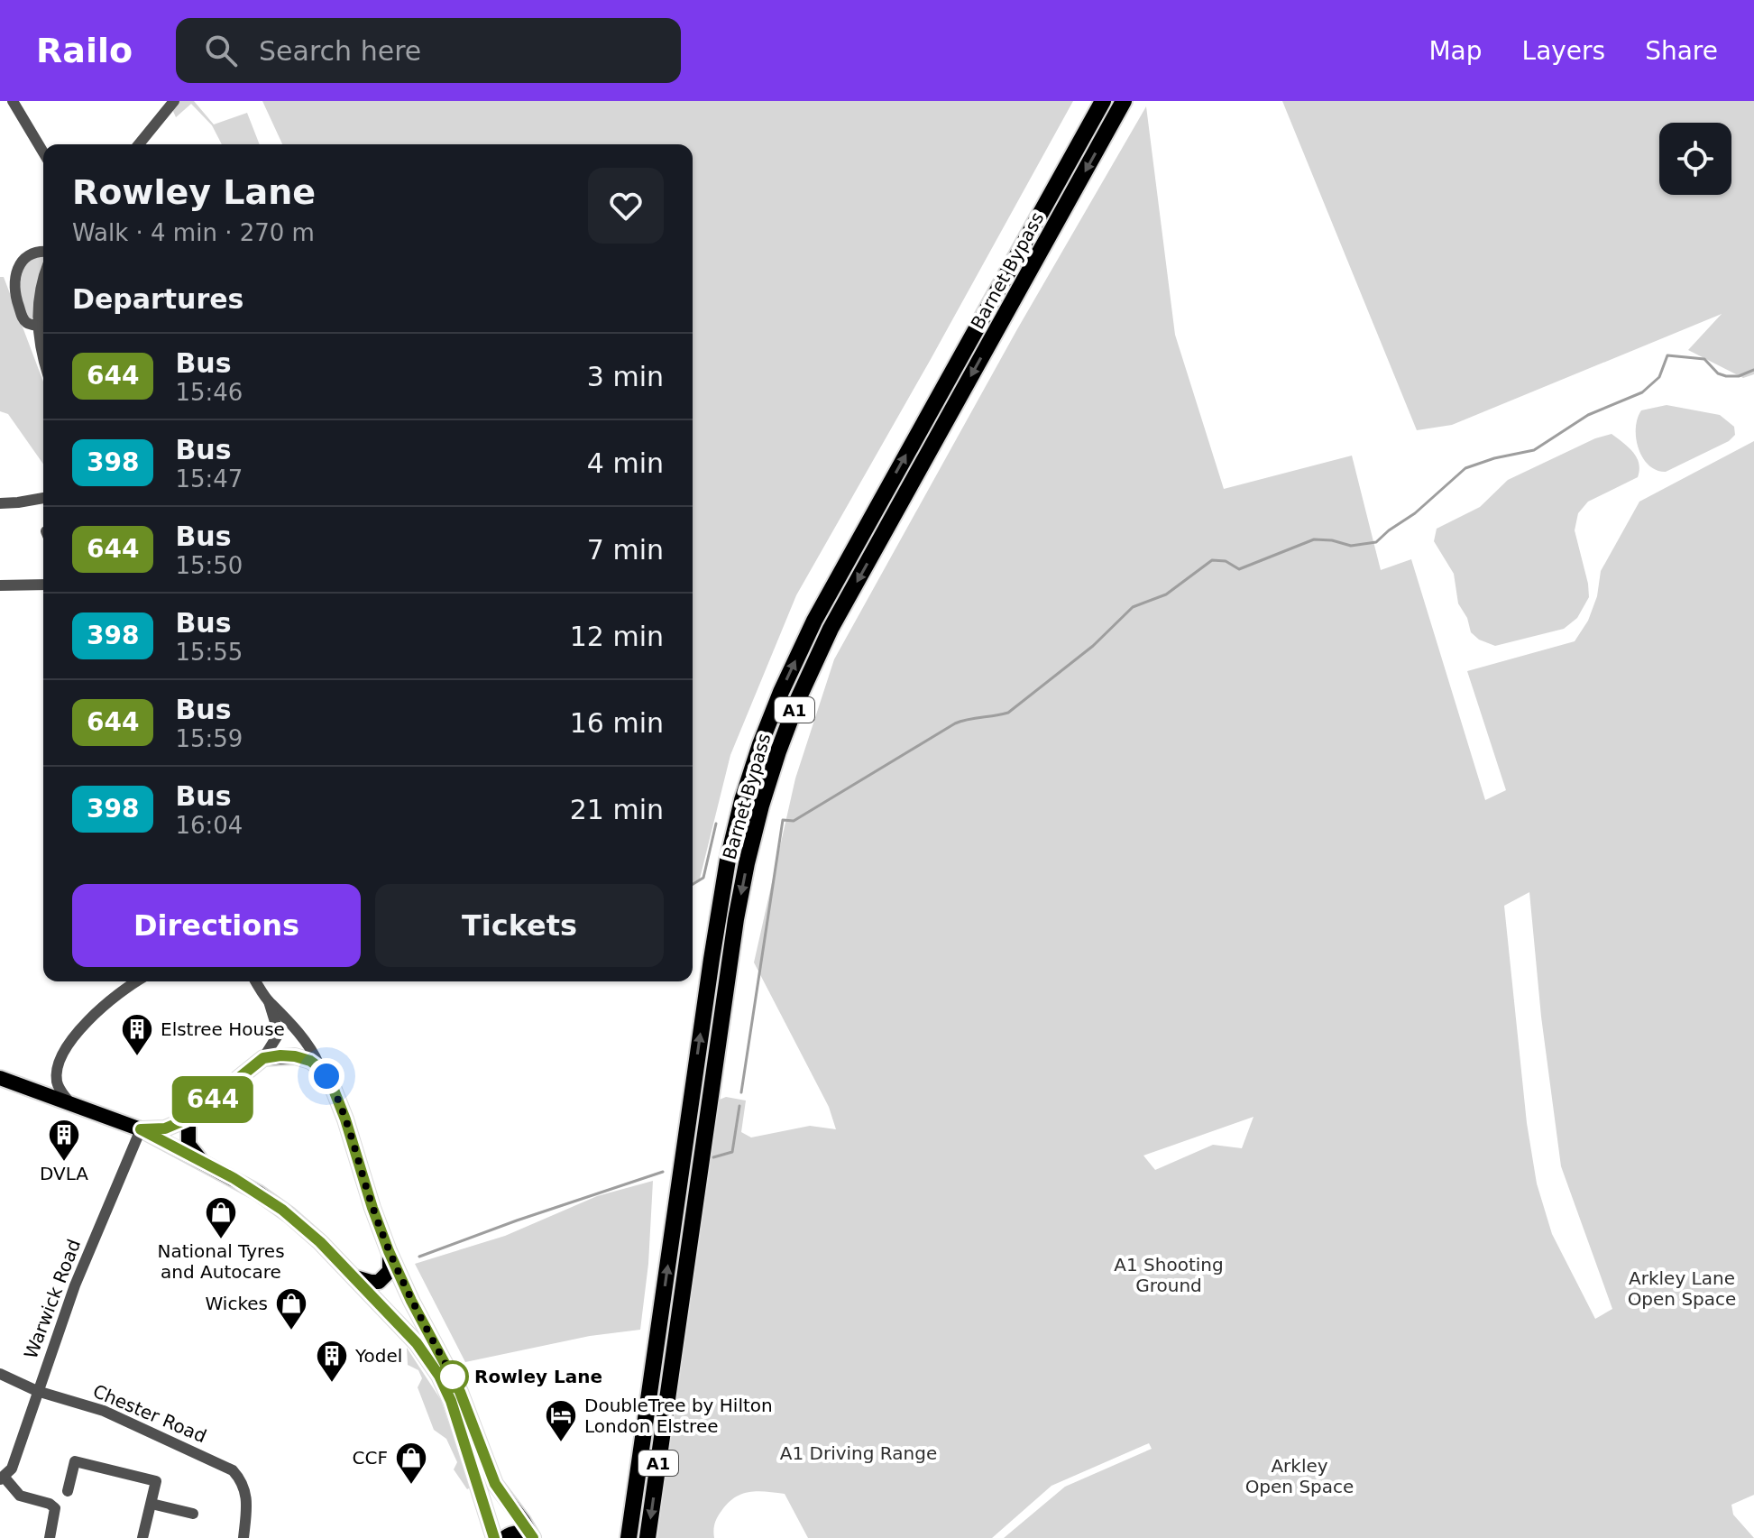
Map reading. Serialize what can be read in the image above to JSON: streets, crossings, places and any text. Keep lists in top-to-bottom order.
{
  "streets": {
    "highway": ["Barnet Bypass", "A1"],
    "street": ["Warwick Road", "Chester Road"]
  },
  "crossings": [
    ["Warwick Road", "Chester Road"]
  ],
  "parks": [
    "A1 Shooting Ground",
    "Arkley Lane Open Space",
    "A1 Driving Range",
    "Arkley Open Space"
  ],
  "places": {
    "building": ["Elstree House", "DVLA", "Yodel"],
    "shop": ["National Tyres and Autocare", "Wickes", "CCF"],
    "other": ["Rowley Lane"],
    "hotel": ["DoubleTree by Hilton London Elstree"]
  },
  "lines": ["bus line 644"],
  "page": {
    "header": "Railo",
    "search": "Search here",
    "nav": ["Map", "Layers", "Share"],
    "on_map": "644",
    "heading": [
      ["Rowley Lane", "Walk · 4 min · 270 m"],
      "Departures"
    ],
    "list": [
      {
        "mark": "644",
        "name": "Bus",
        "note": "15:46",
        "value": "3 min"
      },
      {
        "mark": "398",
        "name": "Bus",
        "note": "15:47",
        "value": "4 min"
      },
      {
        "mark": "644",
        "name": "Bus",
        "note": "15:50",
        "value": "7 min"
      },
      {
        "mark": "398",
        "name": "Bus",
        "note": "15:55",
        "value": "12 min"
      },
      {
        "mark": "644",
        "name": "Bus",
        "note": "15:59",
        "value": "16 min"
      },
      {
        "mark": "398",
        "name": "Bus",
        "note": "16:04",
        "value": "21 min"
      }
    ],
    "buttons": ["Directions", "Tickets"]
  }
}
